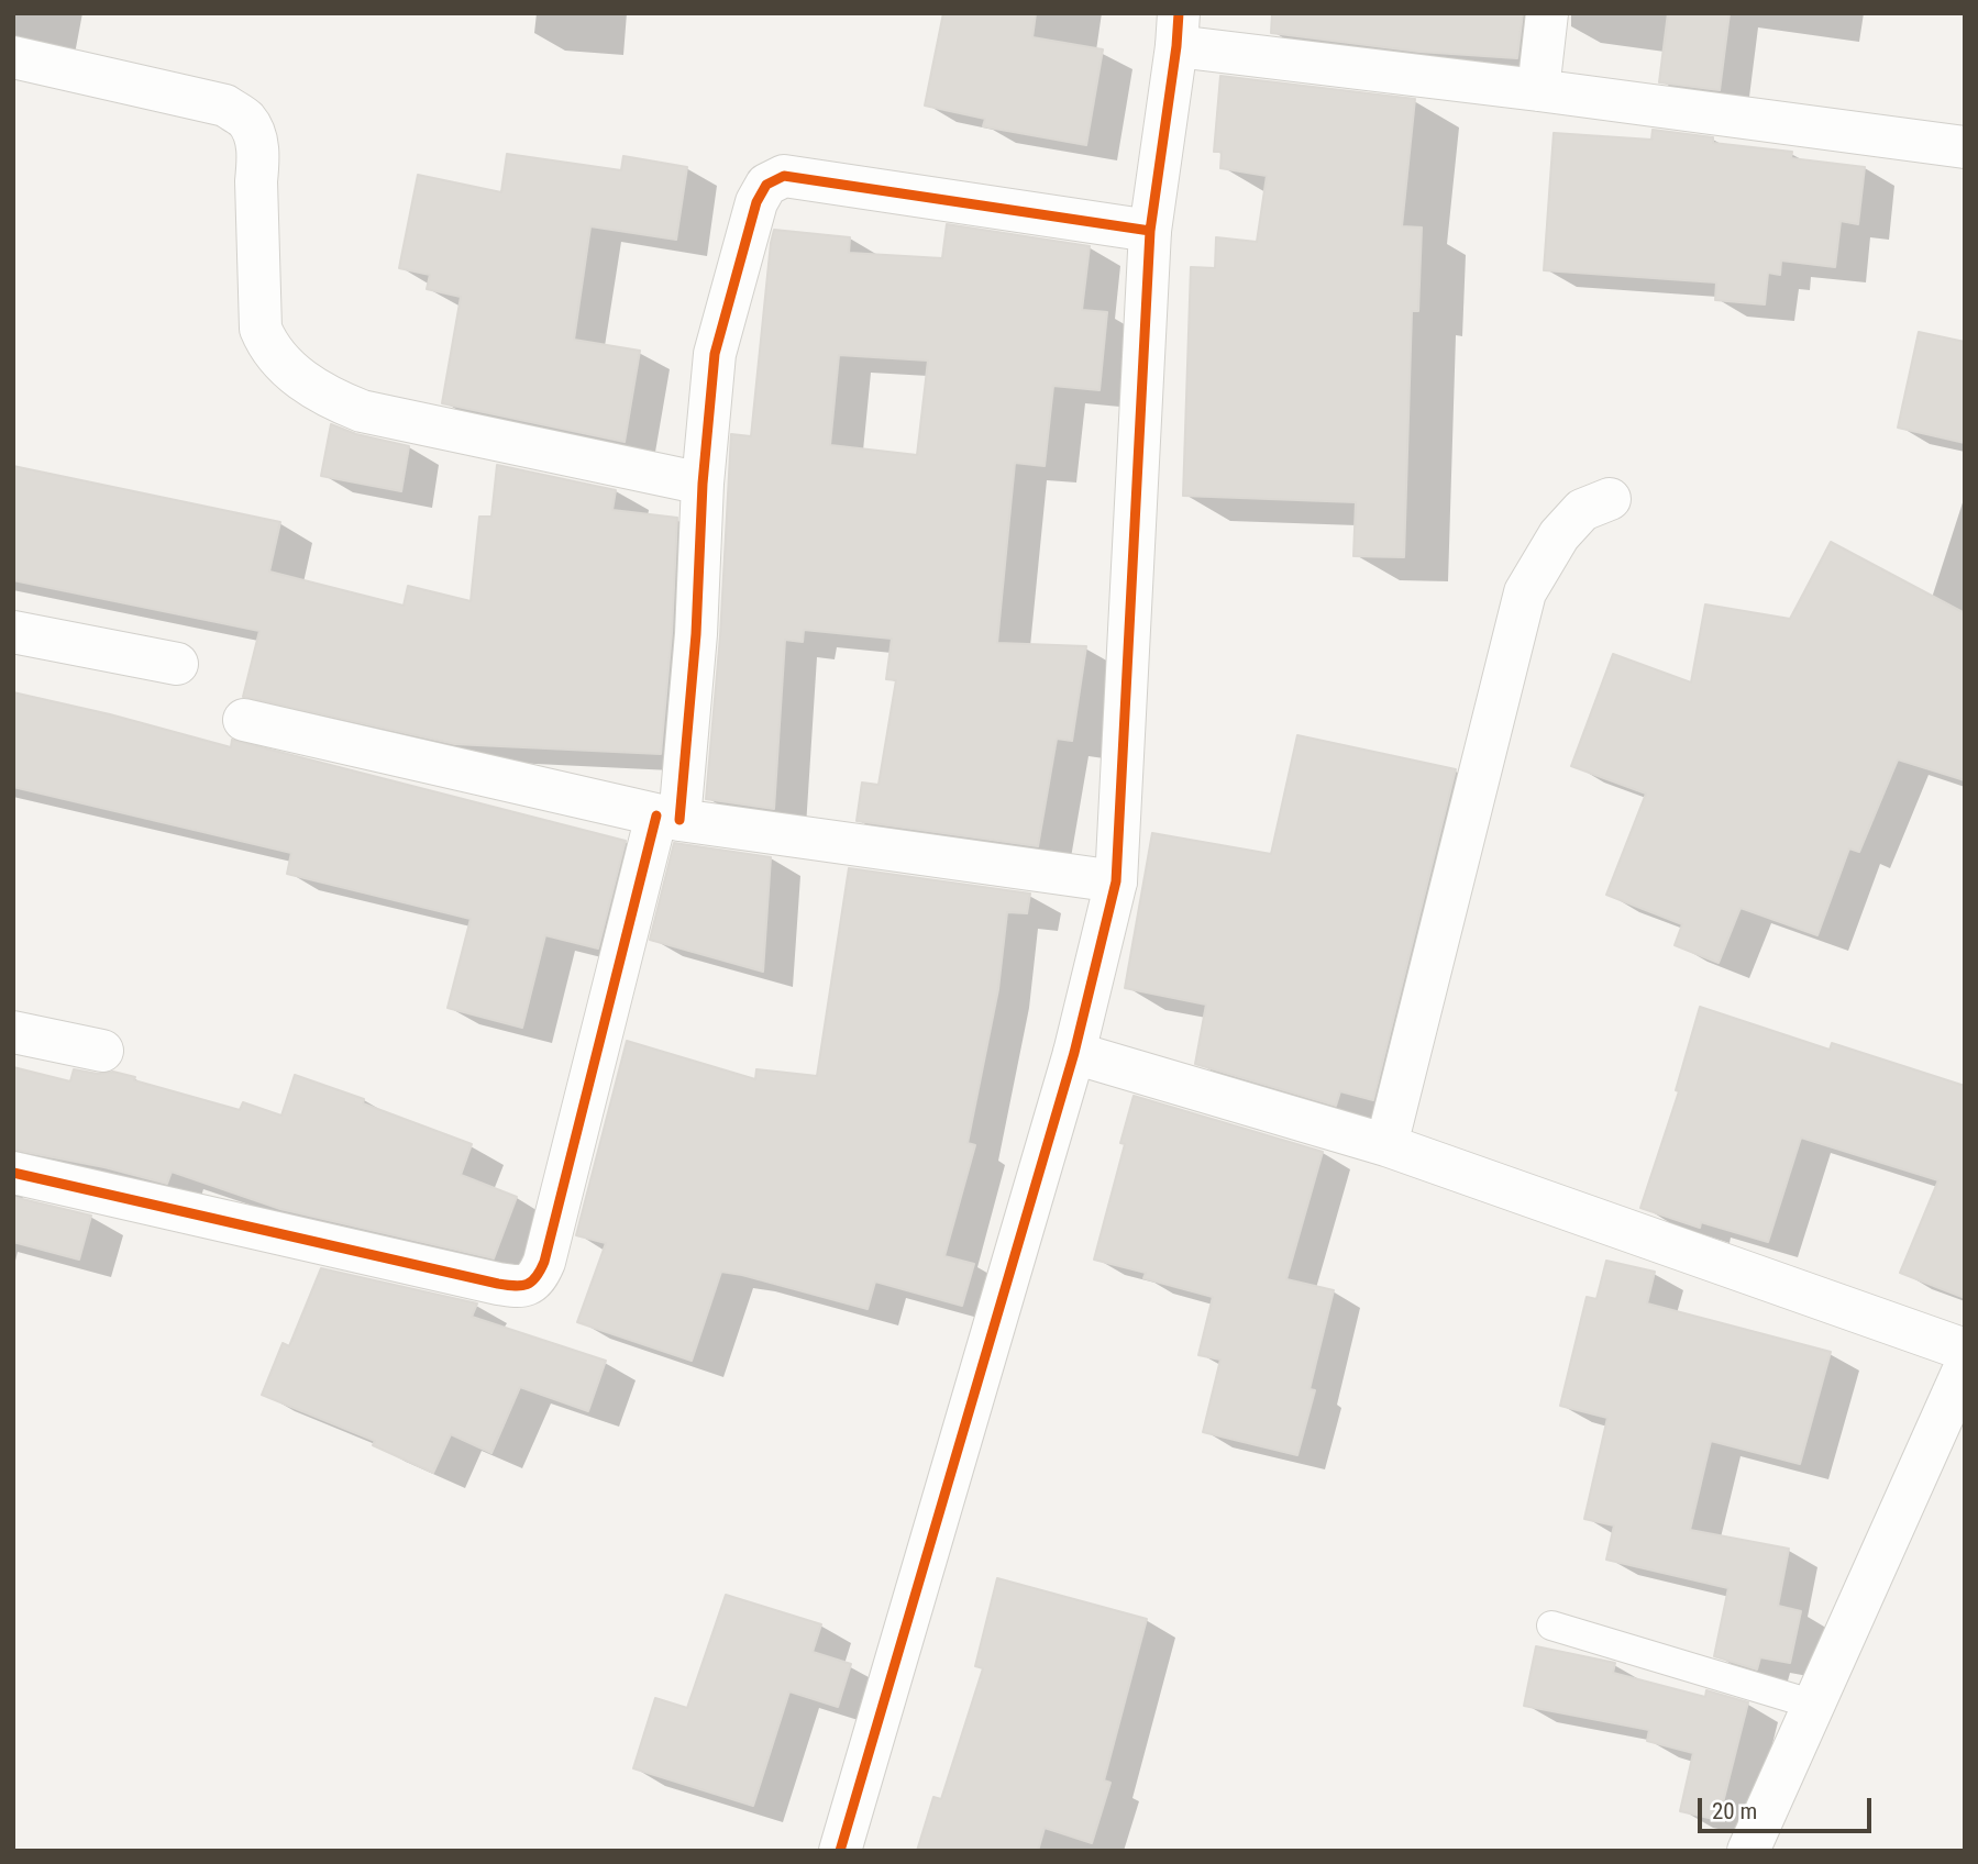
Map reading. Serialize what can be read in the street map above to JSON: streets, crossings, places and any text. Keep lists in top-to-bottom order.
{
  "scale_bar": "20 m"
}
